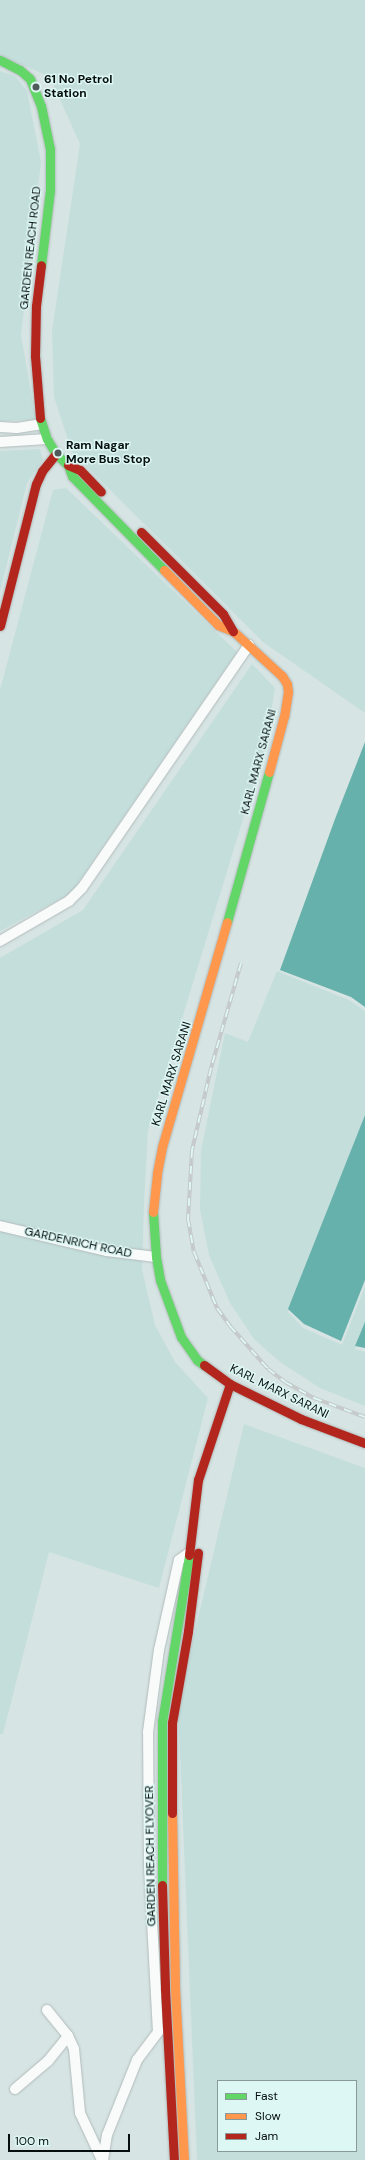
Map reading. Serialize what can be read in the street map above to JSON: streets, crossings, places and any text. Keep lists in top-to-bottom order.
{
  "streets": {
    "main road": ["GARDEN REACH ROAD", "KARL MARX SARANI", "GARDEN REACH FLYOVER"],
    "street": ["GARDENRICH ROAD"]
  },
  "crossings": [
    ["GARDEN REACH ROAD", "KARL MARX SARANI"],
    ["KARL MARX SARANI", "GARDENRICH ROAD"]
  ],
  "places": ["61 No Petrol Station", "Ram Nagar More Bus Stop"],
  "legend": ["Fast", "Slow", "Jam"],
  "scale_bar": "100 m"
}
